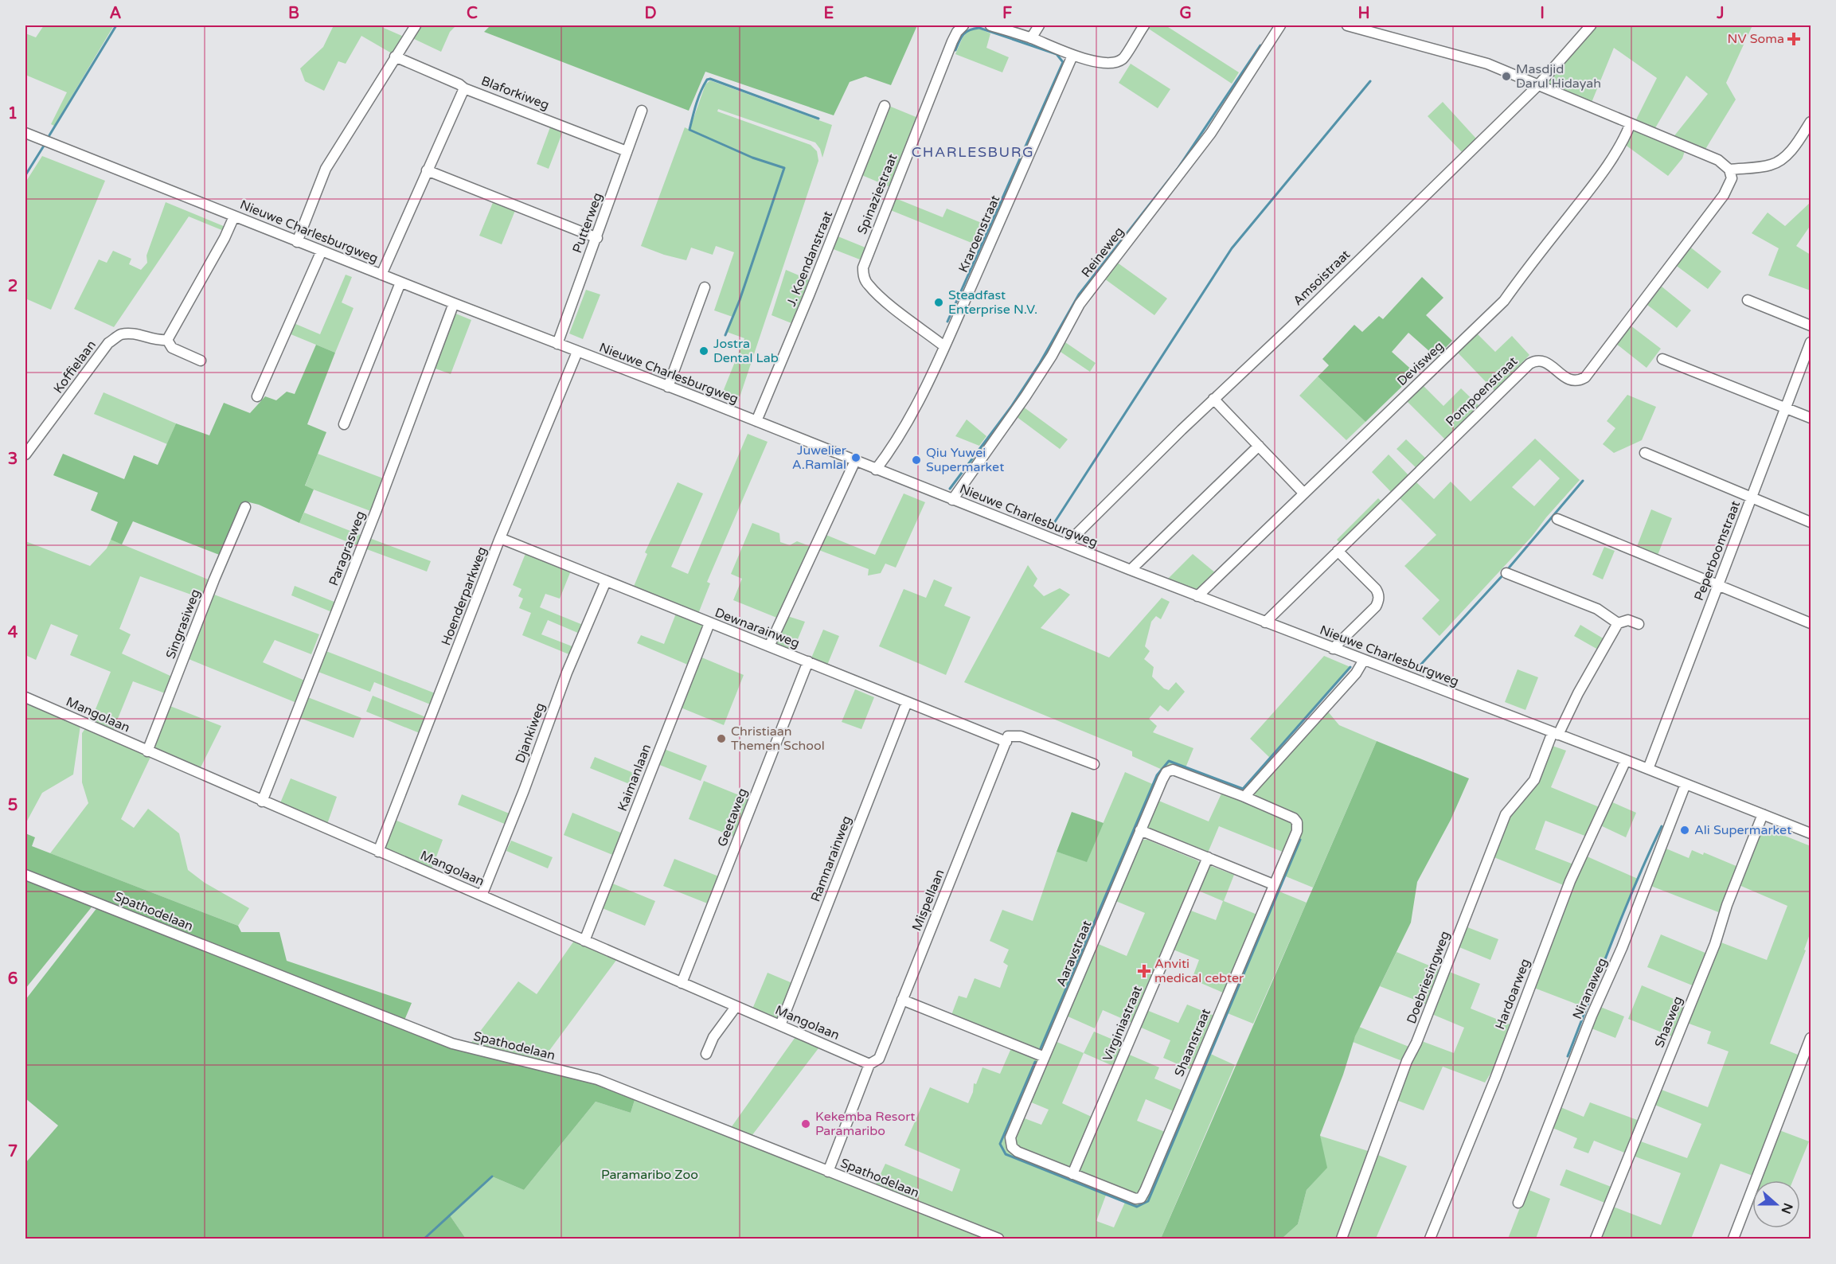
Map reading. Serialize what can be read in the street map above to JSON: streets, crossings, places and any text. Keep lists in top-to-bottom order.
{
  "streets": {
    "street": [
      "Blaforkiweg",
      "Spinaziestraat",
      "Putterweg",
      "Nieuwe Charlesburgweg",
      "Kraroenstraat",
      "Reineweg",
      "J. Koendanstraat",
      "Amsoistraat",
      "Devisweg",
      "Koffielaan",
      "Pompoenstraat",
      "Paragrasweg",
      "Peperboomstraat",
      "Hoenderparkweg",
      "Singrasiweg",
      "Dewnarainweg",
      "Mangolaan",
      "Djankiweg",
      "Kaimanlaan",
      "Geetaweg",
      "Ramnarainweg",
      "Mispellaan",
      "Spathodelaan",
      "Aaravstraat",
      "Doebriesingweg",
      "Niranaweg",
      "Hardoarweg",
      "Shasweg",
      "Virginiastraat",
      "Shaanstraat"
    ]
  },
  "crossings": [
    ["Blaforkiweg", "Putterweg"],
    ["Spinaziestraat", "Kraroenstraat"],
    ["Putterweg", "Nieuwe Charlesburgweg"],
    ["Nieuwe Charlesburgweg", "Kraroenstraat"],
    ["Nieuwe Charlesburgweg", "Reineweg"],
    ["Nieuwe Charlesburgweg", "J. Koendanstraat"],
    ["Nieuwe Charlesburgweg", "Amsoistraat"],
    ["Nieuwe Charlesburgweg", "Devisweg"],
    ["Nieuwe Charlesburgweg", "Pompoenstraat"],
    ["Nieuwe Charlesburgweg", "Paragrasweg"],
    ["Nieuwe Charlesburgweg", "Peperboomstraat"],
    ["Nieuwe Charlesburgweg", "Hoenderparkweg"],
    ["Nieuwe Charlesburgweg", "Doebriesingweg"],
    ["Nieuwe Charlesburgweg", "Niranaweg"],
    ["Nieuwe Charlesburgweg", "Hardoarweg"],
    ["Nieuwe Charlesburgweg", "Shasweg"],
    ["Paragrasweg", "Mangolaan"],
    ["Hoenderparkweg", "Dewnarainweg"],
    ["Hoenderparkweg", "Mangolaan"],
    ["Singrasiweg", "Mangolaan"],
    ["Dewnarainweg", "Djankiweg"],
    ["Dewnarainweg", "Kaimanlaan"],
    ["Dewnarainweg", "Geetaweg"],
    ["Dewnarainweg", "Ramnarainweg"],
    ["Dewnarainweg", "Mispellaan"],
    ["Mangolaan", "Djankiweg"],
    ["Mangolaan", "Kaimanlaan"],
    ["Mangolaan", "Geetaweg"],
    ["Mangolaan", "Ramnarainweg"],
    ["Mangolaan", "Mispellaan"],
    ["Mispellaan", "Spathodelaan"],
    ["Aaravstraat", "Shaanstraat"],
    ["Virginiastraat", "Shaanstraat"]
  ],
  "districts": ["CHARLESBURG"],
  "parks": ["Paramaribo Zoo"],
  "places": {
    "health": ["NV Soma", "Anviti medical cebter"],
    "other": [
      "Masdjid Darul Hidayah",
      "Steadfast Enterprise N.V.",
      "Jostra Dental Lab",
      "Juwelier A.Ramlal",
      "Qiu Yuwei Supermarket",
      "Christiaan Themen School",
      "Ali Supermarket",
      "Kekemba Resort Paramaribo"
    ]
  },
  "north": "right",
  "grid": {
    "columns": [
      "A",
      "B",
      "C",
      "D",
      "E",
      "F",
      "G",
      "H",
      "I",
      "J"
    ],
    "rows": [
      "1",
      "2",
      "3",
      "4",
      "5",
      "6",
      "7"
    ]
  }
}
